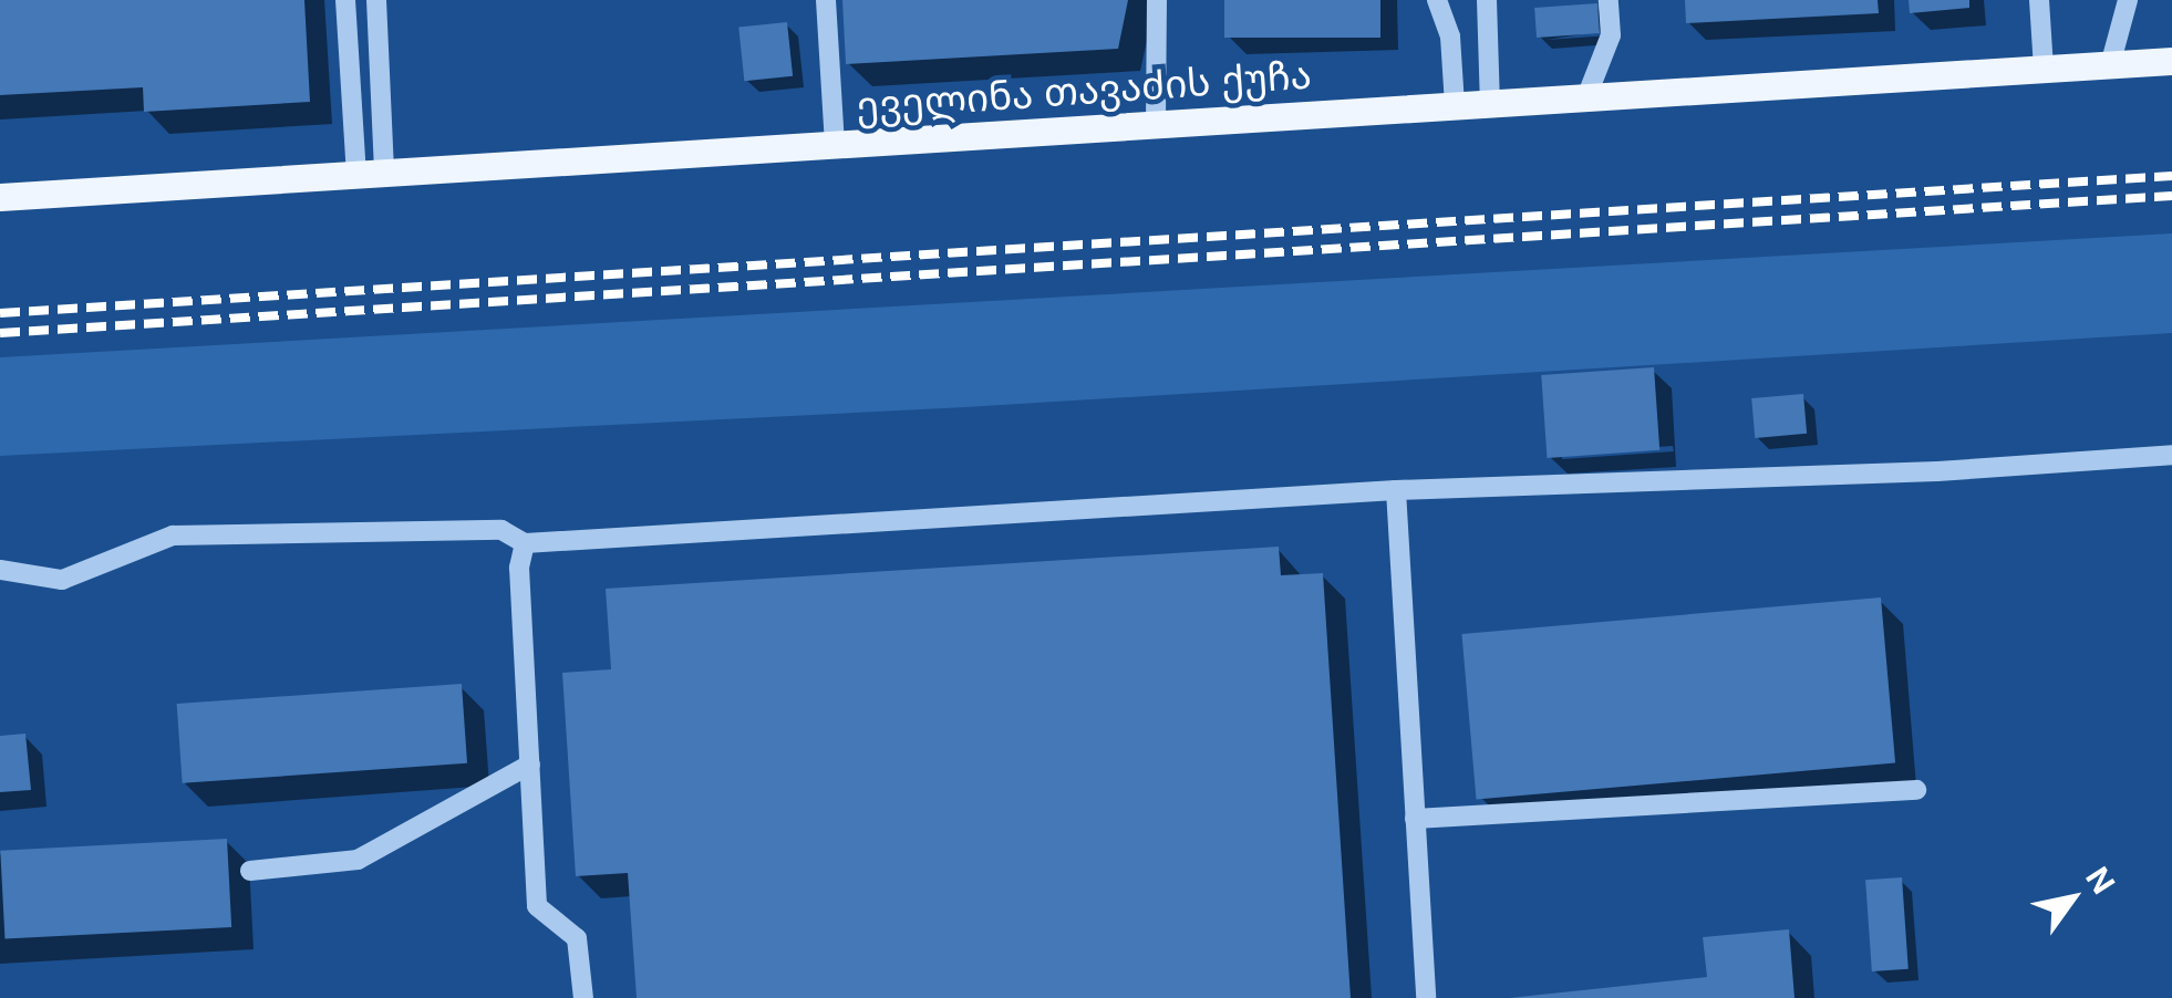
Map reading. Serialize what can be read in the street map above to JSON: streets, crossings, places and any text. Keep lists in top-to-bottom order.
{
  "streets": {
    "main road": ["ეველინა თავაძის ქუჩა"]
  },
  "north": "top right"
}
